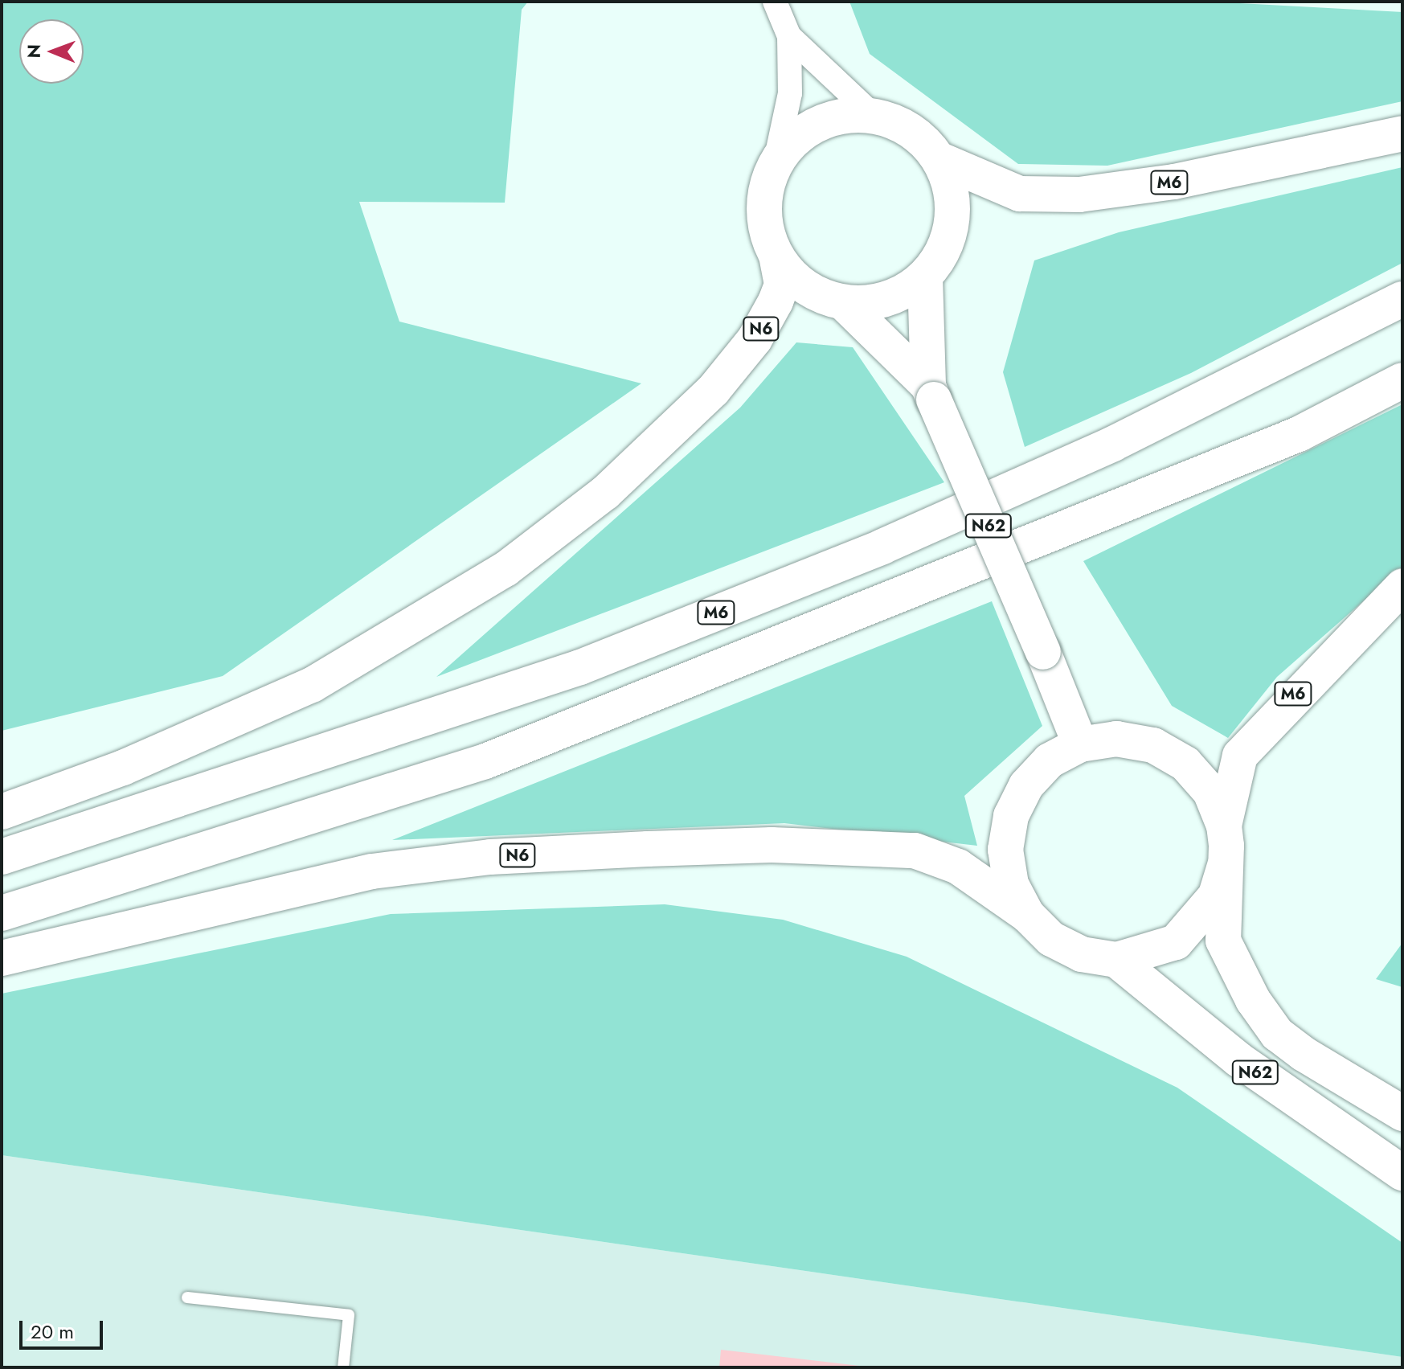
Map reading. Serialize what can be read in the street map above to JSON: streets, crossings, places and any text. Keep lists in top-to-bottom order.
{
  "streets": {
    "main road": ["M6", "N6", "N62"]
  },
  "crossings": [
    ["M6", "N6"],
    ["M6", "N62"],
    ["N6", "N62"]
  ],
  "scale_bar": "20 m",
  "north": "left"
}
